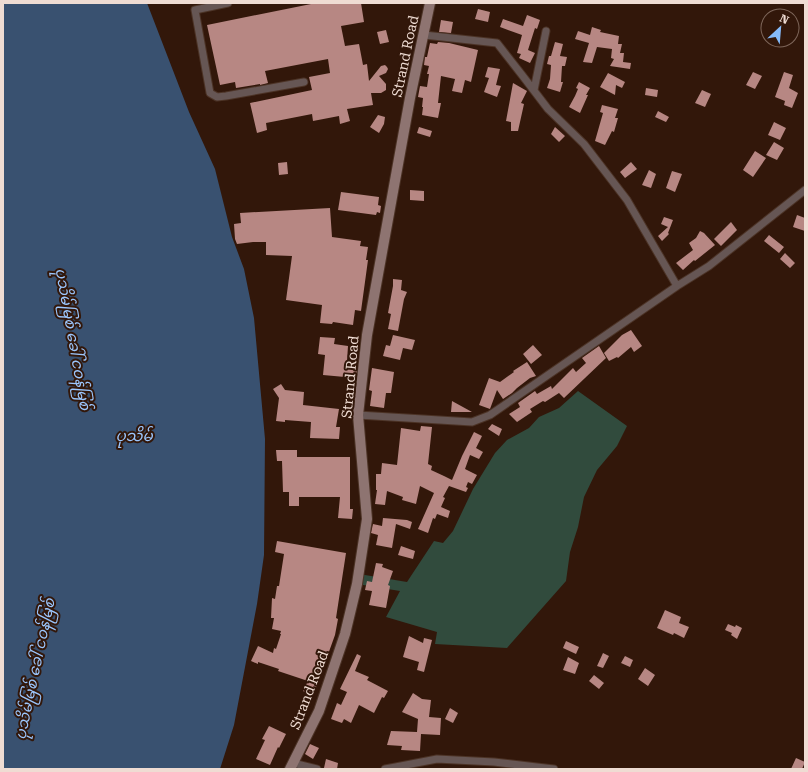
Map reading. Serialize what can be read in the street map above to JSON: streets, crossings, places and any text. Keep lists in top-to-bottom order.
{
  "streets": {
    "main road": ["Strand Road"]
  },
  "water": ["ပုသိမ်မြစ် ခေါ် ငဝန်မြစ်", "ပုသိမ်"],
  "north": "top right"
}
